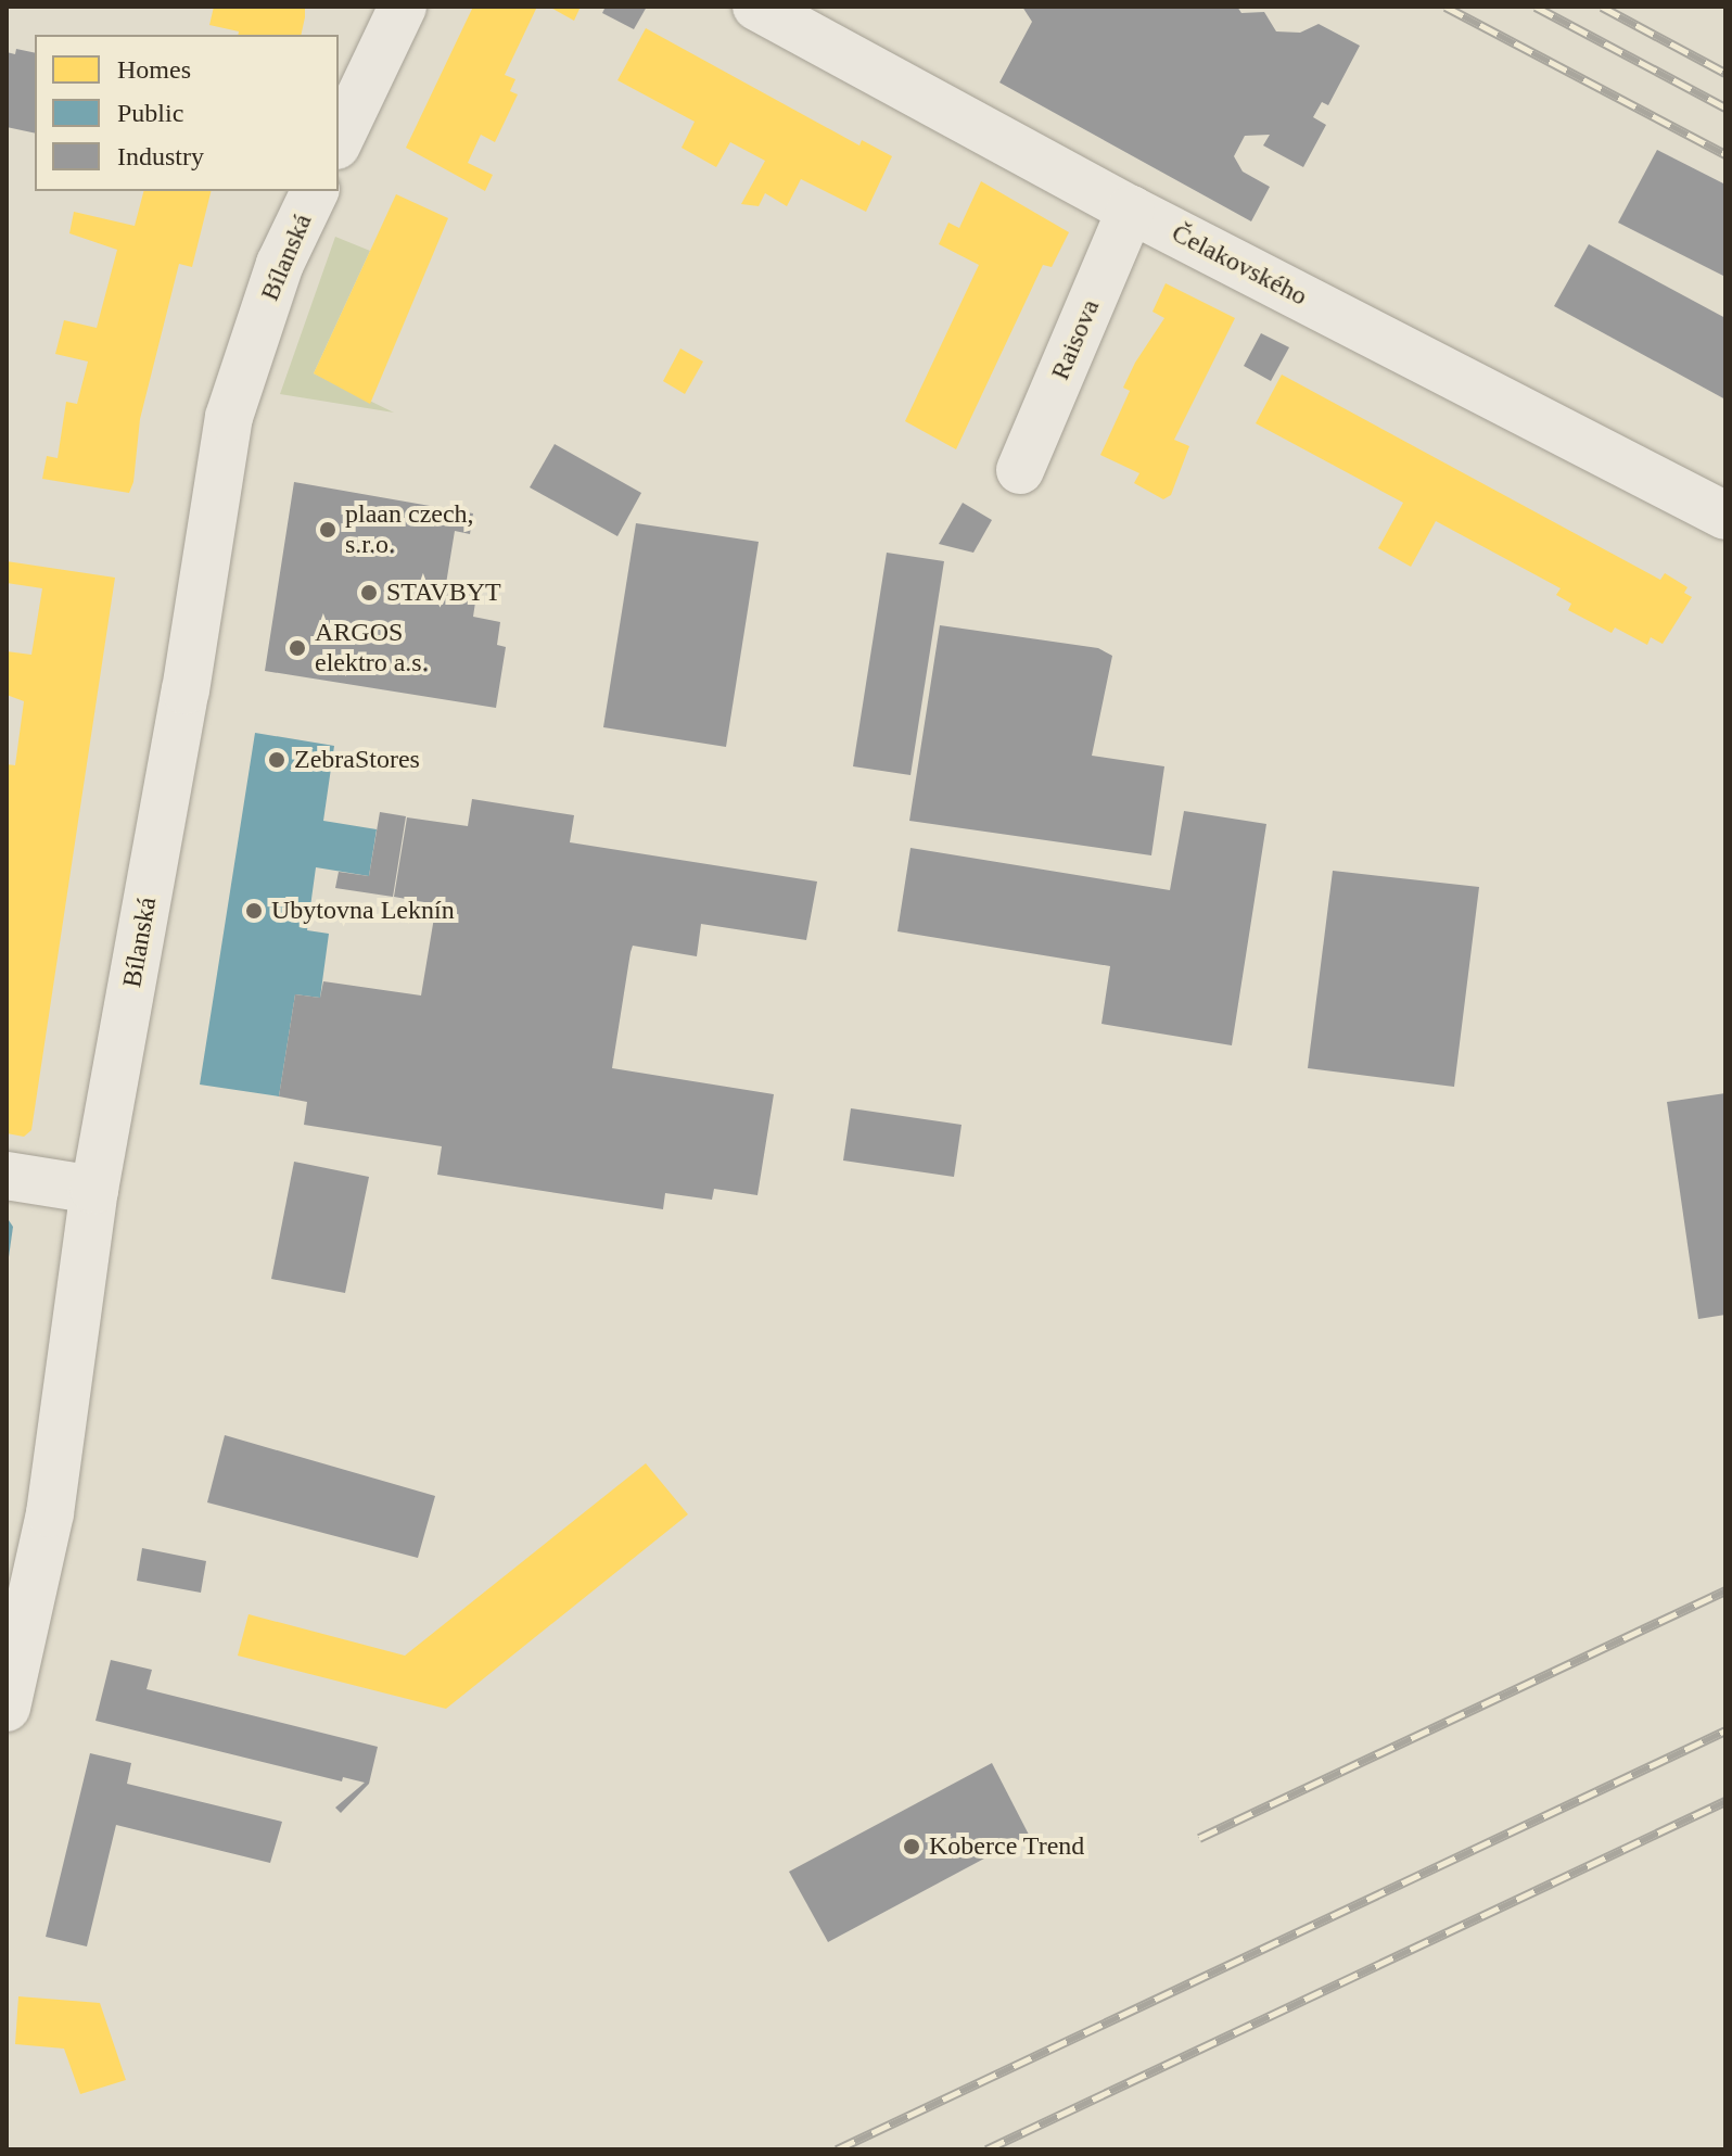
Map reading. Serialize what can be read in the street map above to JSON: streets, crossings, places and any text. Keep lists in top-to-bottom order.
{
  "streets": {
    "street": ["Bílanská", "Čelakovského", "Raisova"]
  },
  "crossings": [
    ["Čelakovského", "Raisova"]
  ],
  "places": [
    "plaan czech, s.r.o.",
    "STAVBYT",
    "ARGOS elektro a.s.",
    "ZebraStores",
    "Ubytovna Leknín",
    "Koberce Trend"
  ],
  "legend": ["Homes", "Public", "Industry"]
}
